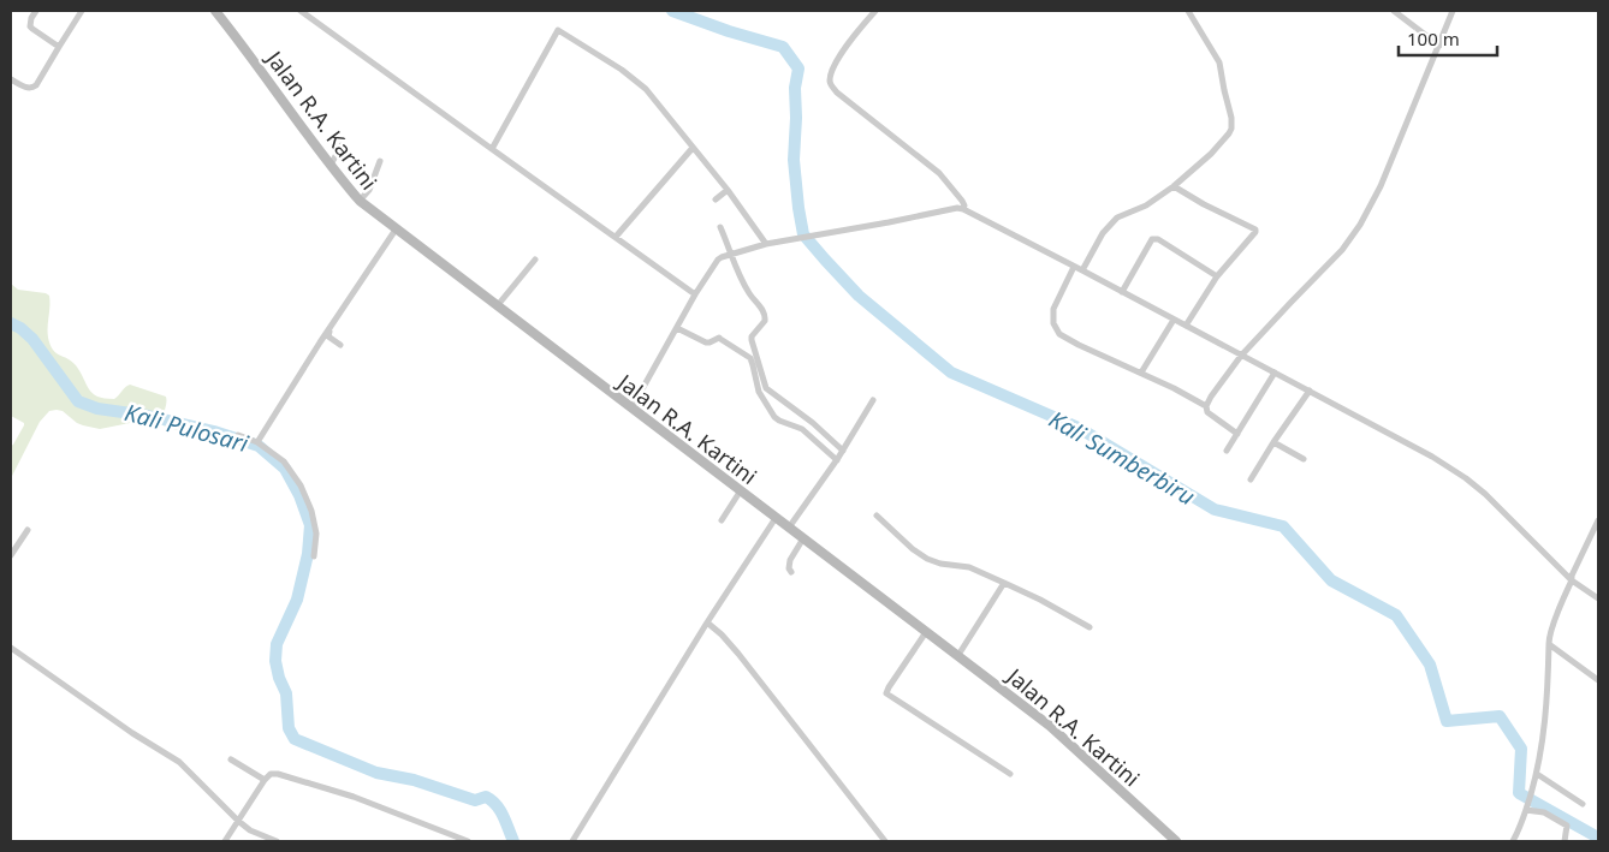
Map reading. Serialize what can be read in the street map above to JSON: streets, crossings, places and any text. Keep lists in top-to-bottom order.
{
  "streets": {
    "main road": ["Jalan R.A. Kartini"]
  },
  "water": ["Kali Pulosari", "Kali Sumberbiru"],
  "scale_bar": "100 m"
}
